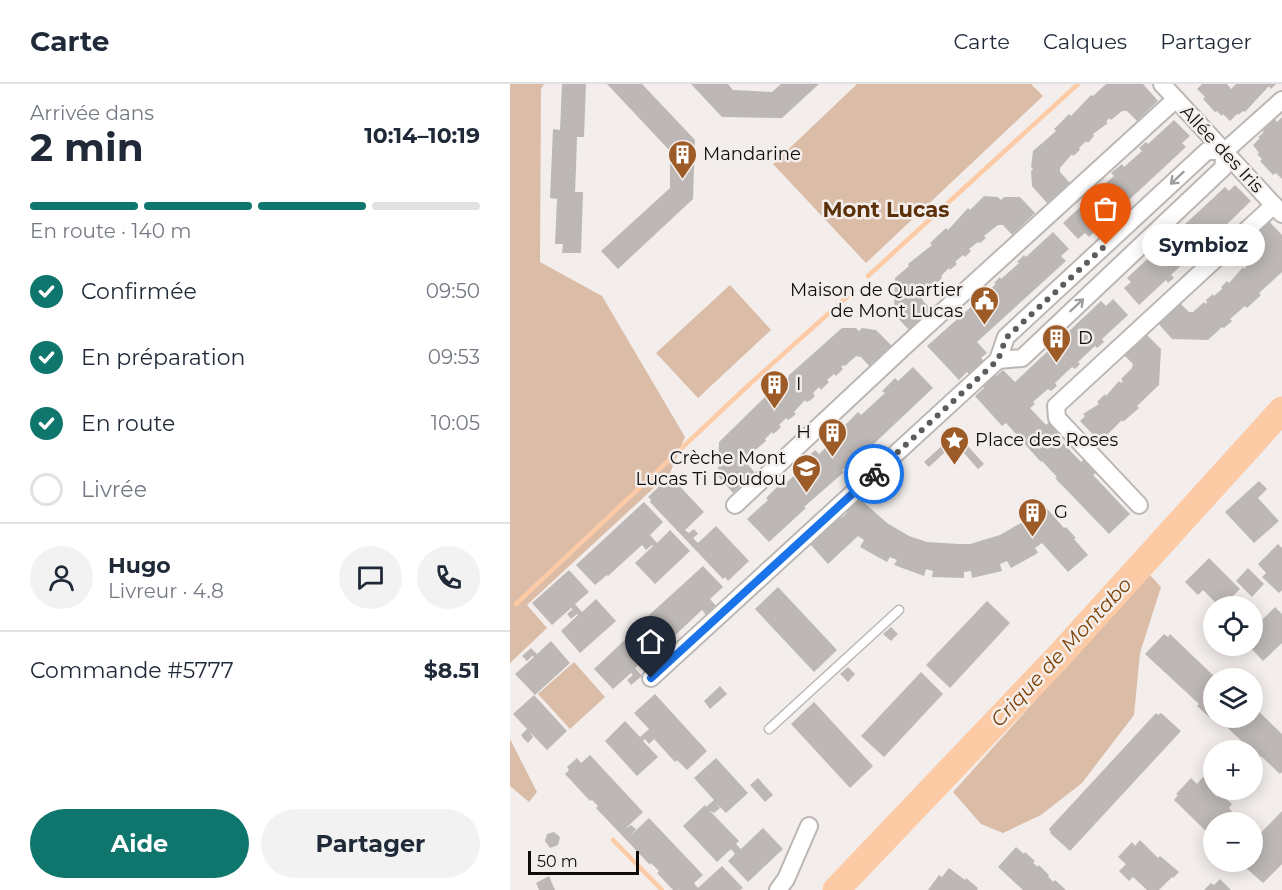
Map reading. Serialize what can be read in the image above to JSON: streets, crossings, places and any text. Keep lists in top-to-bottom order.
{
  "streets": {
    "street": ["Allée des Iris"]
  },
  "districts": ["Mont Lucas"],
  "water": ["Crique de Montabo"],
  "places": {
    "building": [
      "Mandarine",
      "D",
      "I",
      "H",
      "G"
    ],
    "other": ["Symbioz"],
    "public building": ["Maison de Quartier de Mont Lucas"],
    "place": ["Place des Roses"],
    "school or university": ["Crèche Mont Lucas Ti Doudou"]
  },
  "scale_bar": "50 m",
  "page": {
    "header": "Carte",
    "nav": ["Carte", "Calques", "Partager"],
    "heading": ["2 min", "Arrivée dans", "10:14–10:19"],
    "panel": [
      "Hugo",
      "Livreur · 4.8",
      "Commande #5777",
      "$8.51"
    ],
    "bar": "En route · 140 m",
    "bubble": "Symbioz",
    "list": [
      ["Confirmée", "09:50"],
      ["En préparation", "09:53"],
      ["En route", "10:05"],
      "Livrée"
    ],
    "map_buttons": ["+", "−"],
    "buttons": ["Aide", "Partager"],
    "scale": "50 m"
  }
}
